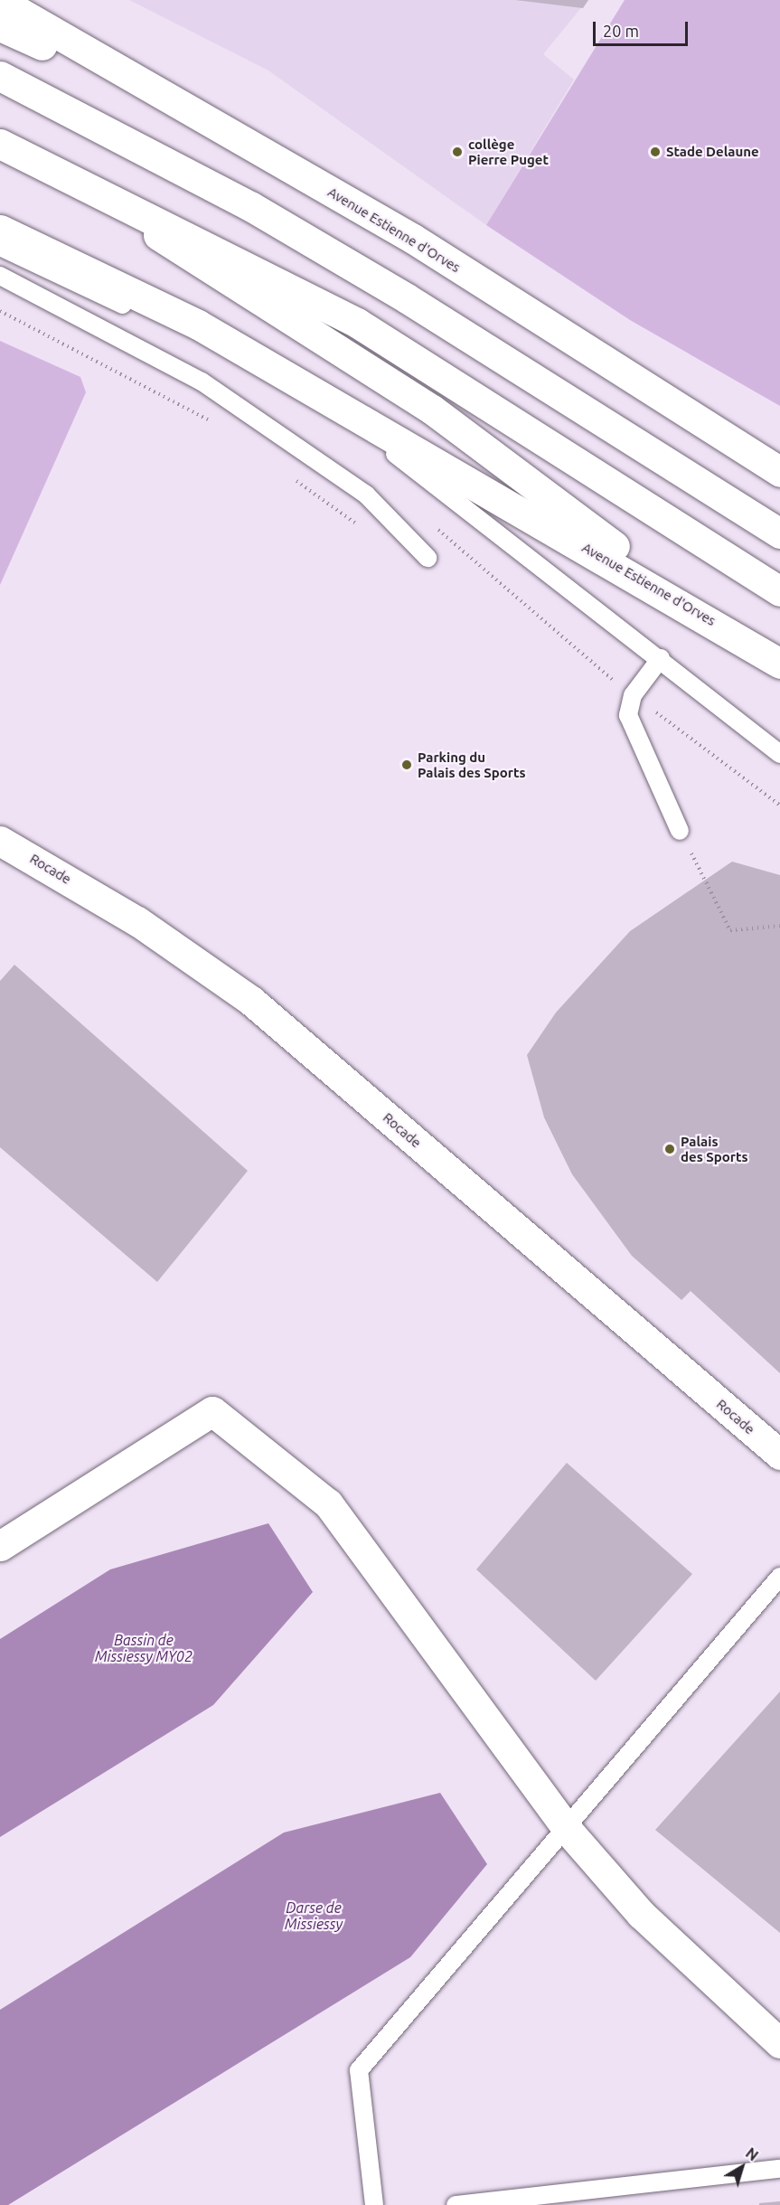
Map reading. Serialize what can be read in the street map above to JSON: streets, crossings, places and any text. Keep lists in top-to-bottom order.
{
  "streets": {
    "main road": ["Avenue Estienne d'Orves", "Rocade"]
  },
  "water": ["Bassin de Missiessy MY02", "Darse de Missiessy"],
  "places": [
    "collège Pierre Puget",
    "Stade Delaune",
    "Parking du Palais des Sports",
    "Palais des Sports"
  ],
  "scale_bar": "20 m",
  "north": "top right"
}
